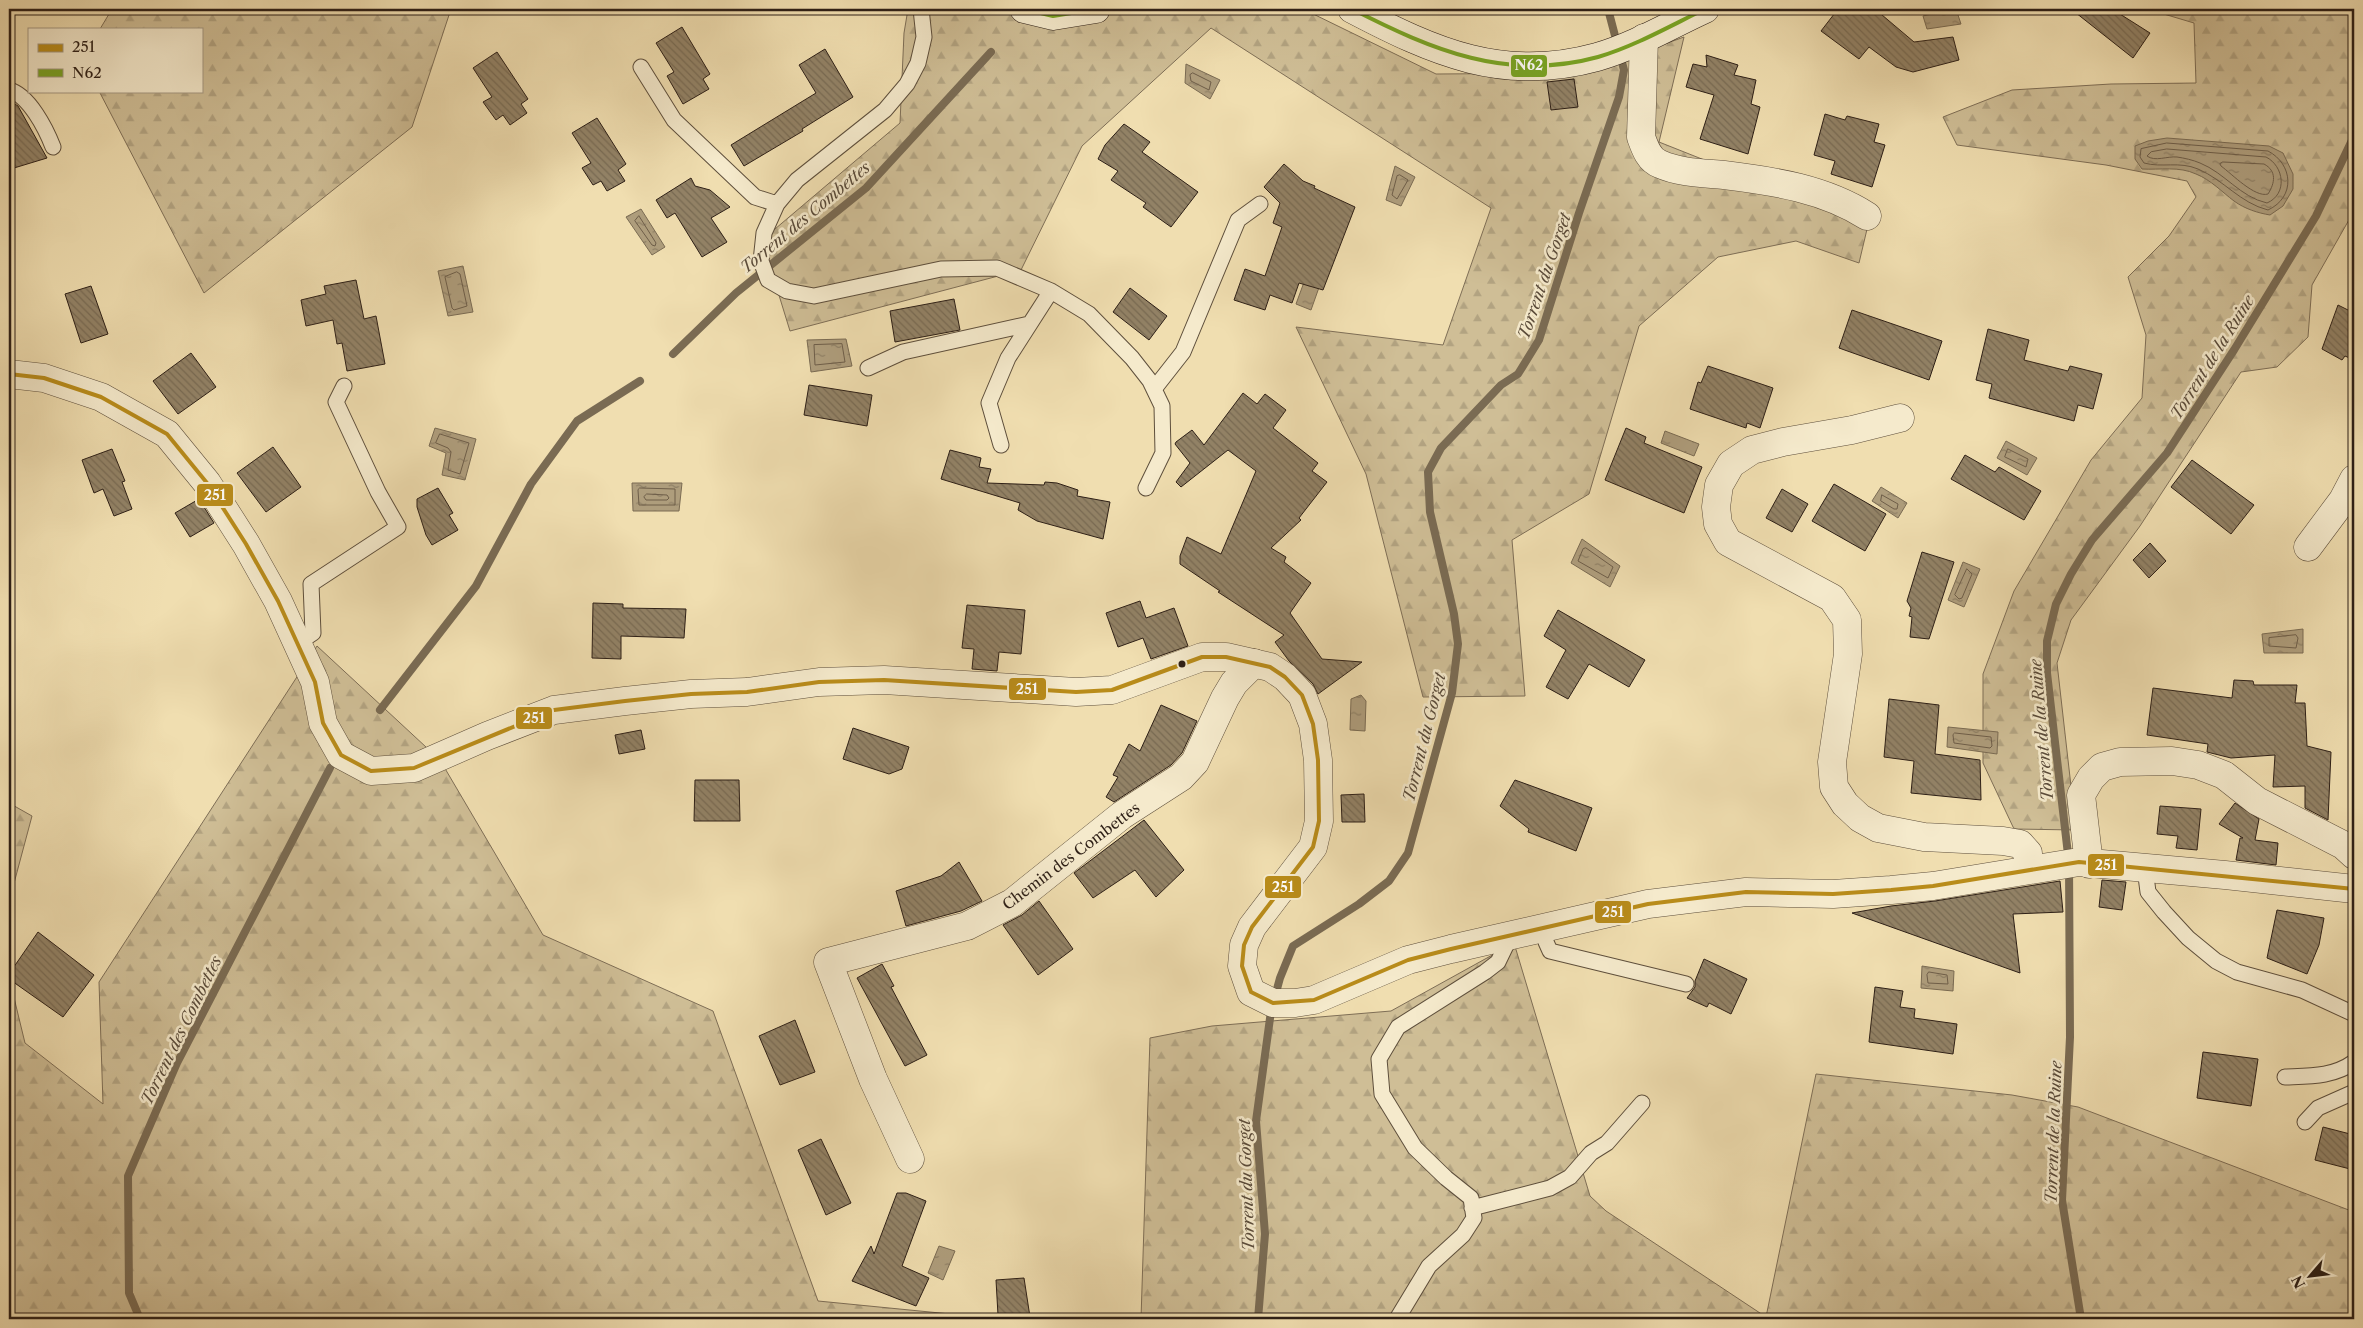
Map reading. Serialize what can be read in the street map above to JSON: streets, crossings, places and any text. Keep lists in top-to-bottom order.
{
  "streets": {
    "street": ["Chemin des Combettes"]
  },
  "water": ["Torrent des Combettes", "Torrent du Gorget", "Torrent de la Ruine"],
  "lines": ["transit line N62", "transit line 251"],
  "legend": ["251", "N62"],
  "north": "bottom left"
}
